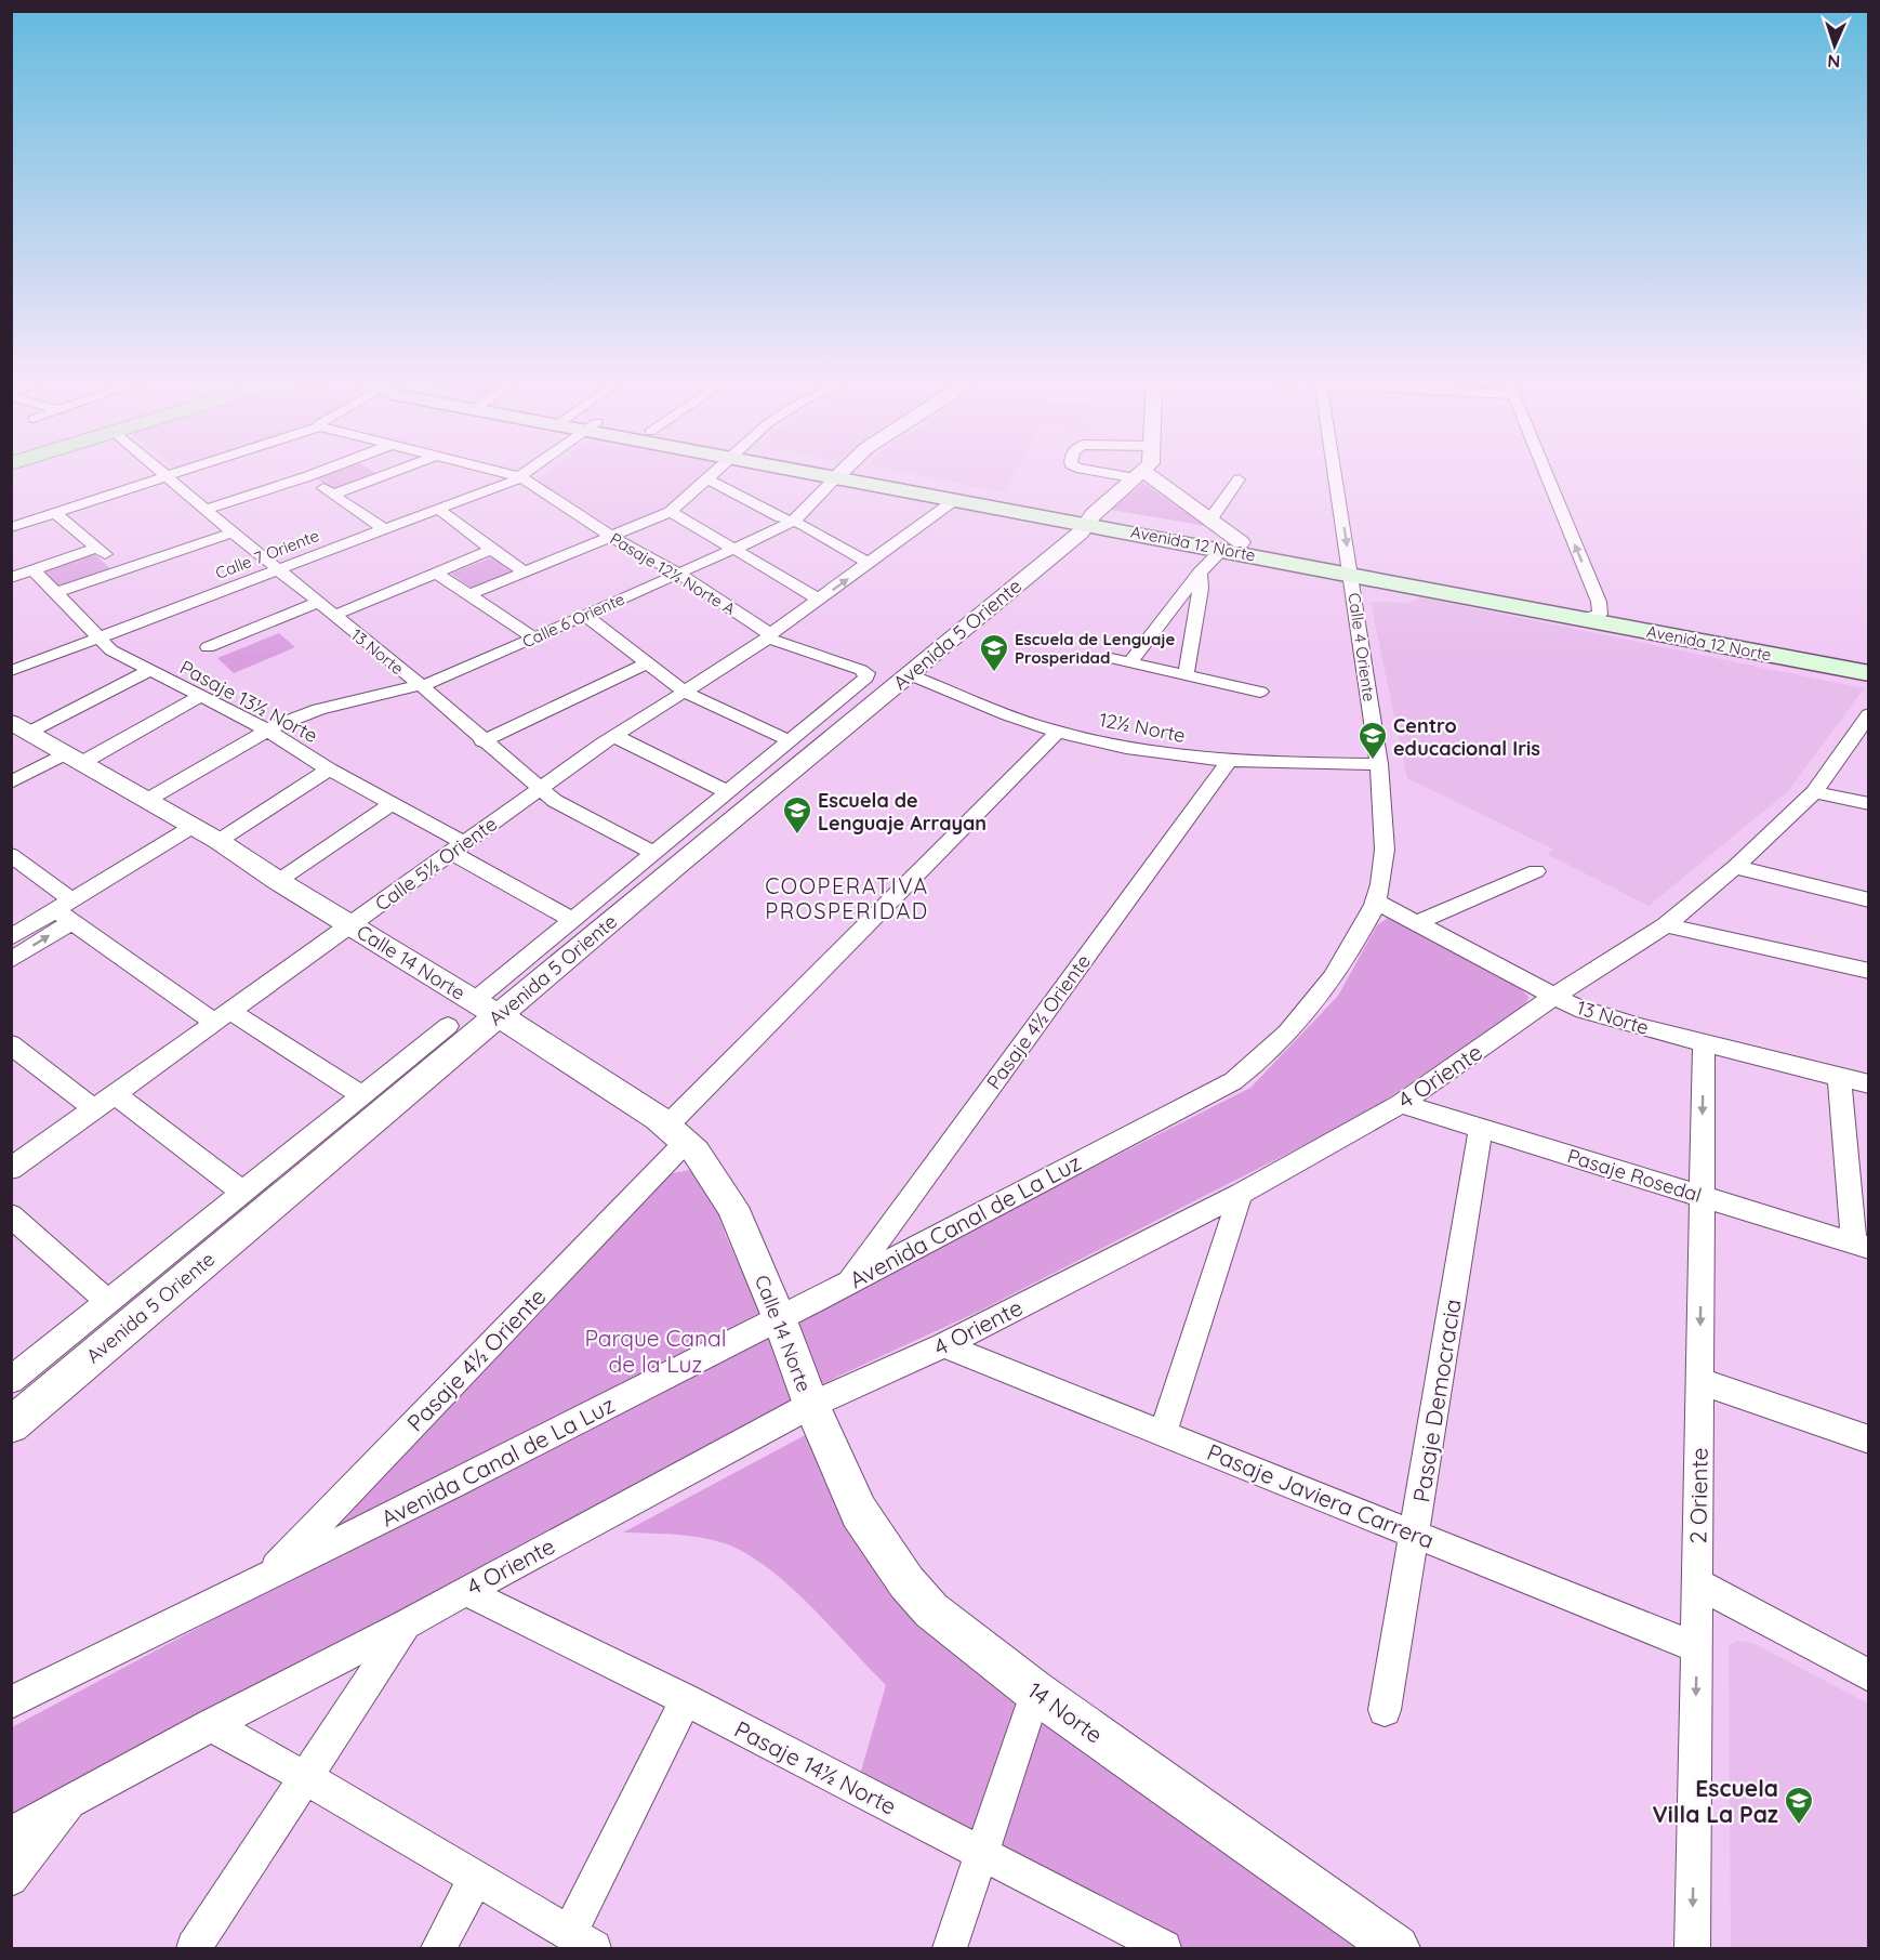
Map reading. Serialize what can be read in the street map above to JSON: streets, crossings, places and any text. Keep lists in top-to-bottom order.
{
  "streets": {
    "main road": ["Avenida 12 Norte"],
    "street": [
      "Calle 7 Oriente",
      "Pasaje 12½ Norte A",
      "Calle 6 Oriente",
      "Avenida 5 Oriente",
      "Calle 4 Oriente",
      "13 Norte",
      "Pasaje 13½ Norte",
      "12½ Norte",
      "Calle 5½ Oriente",
      "Calle 14 Norte",
      "Pasaje 4½ Oriente",
      "4 Oriente",
      "Pasaje Rosedal",
      "Avenida Canal de La Luz",
      "Pasaje Democracia",
      "Pasaje Javiera Carrera",
      "2 Oriente",
      "14 Norte",
      "Pasaje 14½ Norte"
    ]
  },
  "crossings": [
    ["Avenida 12 Norte", "Avenida 5 Oriente"],
    ["Avenida 12 Norte", "Calle 4 Oriente"],
    ["Avenida 12 Norte", "Calle 5½ Oriente"],
    ["Calle 7 Oriente", "Pasaje 12½ Norte A"],
    ["Calle 7 Oriente", "13 Norte"],
    ["Calle 7 Oriente", "Pasaje 13½ Norte"],
    ["Pasaje 12½ Norte A", "Calle 6 Oriente"],
    ["Pasaje 12½ Norte A", "Calle 5½ Oriente"],
    ["Calle 6 Oriente", "13 Norte"],
    ["Calle 6 Oriente", "Pasaje 13½ Norte"],
    ["Calle 6 Oriente", "Calle 14 Norte"],
    ["Avenida 5 Oriente", "12½ Norte"],
    ["Avenida 5 Oriente", "Calle 14 Norte"],
    ["Calle 4 Oriente", "13 Norte"],
    ["Calle 4 Oriente", "12½ Norte"],
    ["Calle 4 Oriente", "Avenida Canal de La Luz"],
    ["13 Norte", "Calle 5½ Oriente"],
    ["13 Norte", "4 Oriente"],
    ["13 Norte", "2 Oriente"],
    ["Pasaje 13½ Norte", "Calle 5½ Oriente"],
    ["12½ Norte", "Pasaje 4½ Oriente"],
    ["Calle 5½ Oriente", "Calle 14 Norte"],
    ["Calle 14 Norte", "Pasaje 4½ Oriente"],
    ["Calle 14 Norte", "4 Oriente"],
    ["Calle 14 Norte", "Avenida Canal de La Luz"],
    ["Calle 14 Norte", "14 Norte"],
    ["Pasaje 4½ Oriente", "Avenida Canal de La Luz"],
    ["4 Oriente", "Pasaje Rosedal"],
    ["4 Oriente", "Pasaje Javiera Carrera"],
    ["4 Oriente", "14 Norte"],
    ["4 Oriente", "Pasaje 14½ Norte"],
    ["Pasaje Rosedal", "Pasaje Democracia"],
    ["Pasaje Rosedal", "2 Oriente"],
    ["Pasaje Democracia", "Pasaje Javiera Carrera"],
    ["Pasaje Javiera Carrera", "2 Oriente"]
  ],
  "one_way": ["2 Oriente"],
  "districts": ["COOPERATIVA PROSPERIDAD"],
  "parks": ["Parque Canal de la Luz"],
  "places": {
    "school or university": [
      "Escuela de Lenguaje Prosperidad",
      "Centro educacional Iris",
      "Escuela de Lenguaje Arrayan",
      "Escuela Villa La Paz"
    ]
  },
  "north": "bottom"
}
